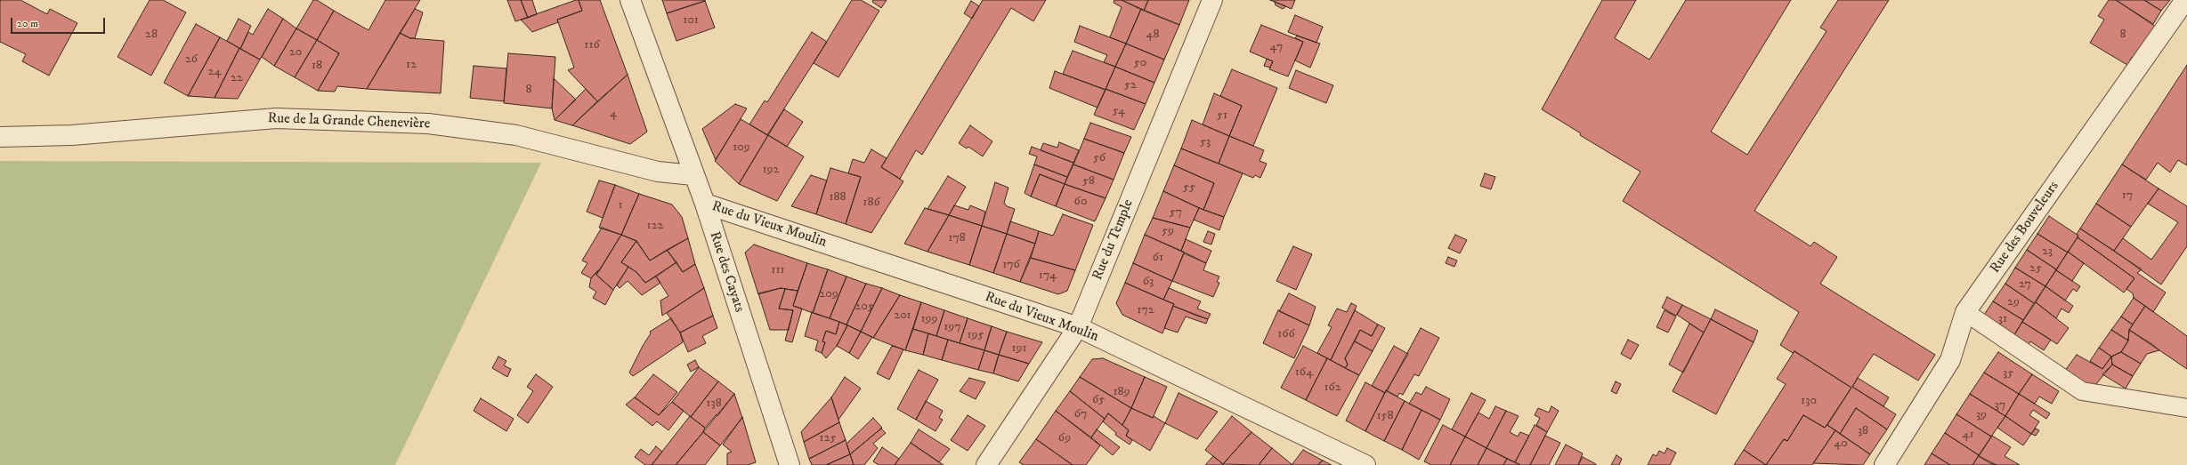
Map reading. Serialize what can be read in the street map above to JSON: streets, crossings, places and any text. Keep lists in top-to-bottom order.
{
  "streets": {
    "street": [
      "Rue de la Grande Chenevière",
      "Rue du Vieux Moulin",
      "Rue des Bouveleurs",
      "Rue du Temple",
      "Rue des Cayats"
    ]
  },
  "crossings": [
    ["Rue de la Grande Chenevière", "Rue des Cayats"],
    ["Rue du Vieux Moulin", "Rue du Temple"],
    ["Rue du Vieux Moulin", "Rue des Cayats"]
  ],
  "house_numbers": [
    "101",
    "28",
    "48",
    "8",
    "116",
    "47",
    "20",
    "26",
    "50",
    "12",
    "18",
    "24",
    "22",
    "52",
    "8",
    "54",
    "4",
    "51",
    "53",
    "109",
    "56",
    "192",
    "58",
    "55",
    "17",
    "188",
    "60",
    "186",
    "1",
    "57",
    "122",
    "59",
    "178",
    "23",
    "61",
    "176",
    "25",
    "111",
    "174",
    "63",
    "27",
    "209",
    "29",
    "205",
    "172",
    "201",
    "199",
    "31",
    "197",
    "166",
    "195",
    "191",
    "164",
    "35",
    "162",
    "189",
    "65",
    "130",
    "138",
    "37",
    "67",
    "39",
    "158",
    "38",
    "41",
    "125",
    "69",
    "40"
  ],
  "scale_bar": "20 m"
}
